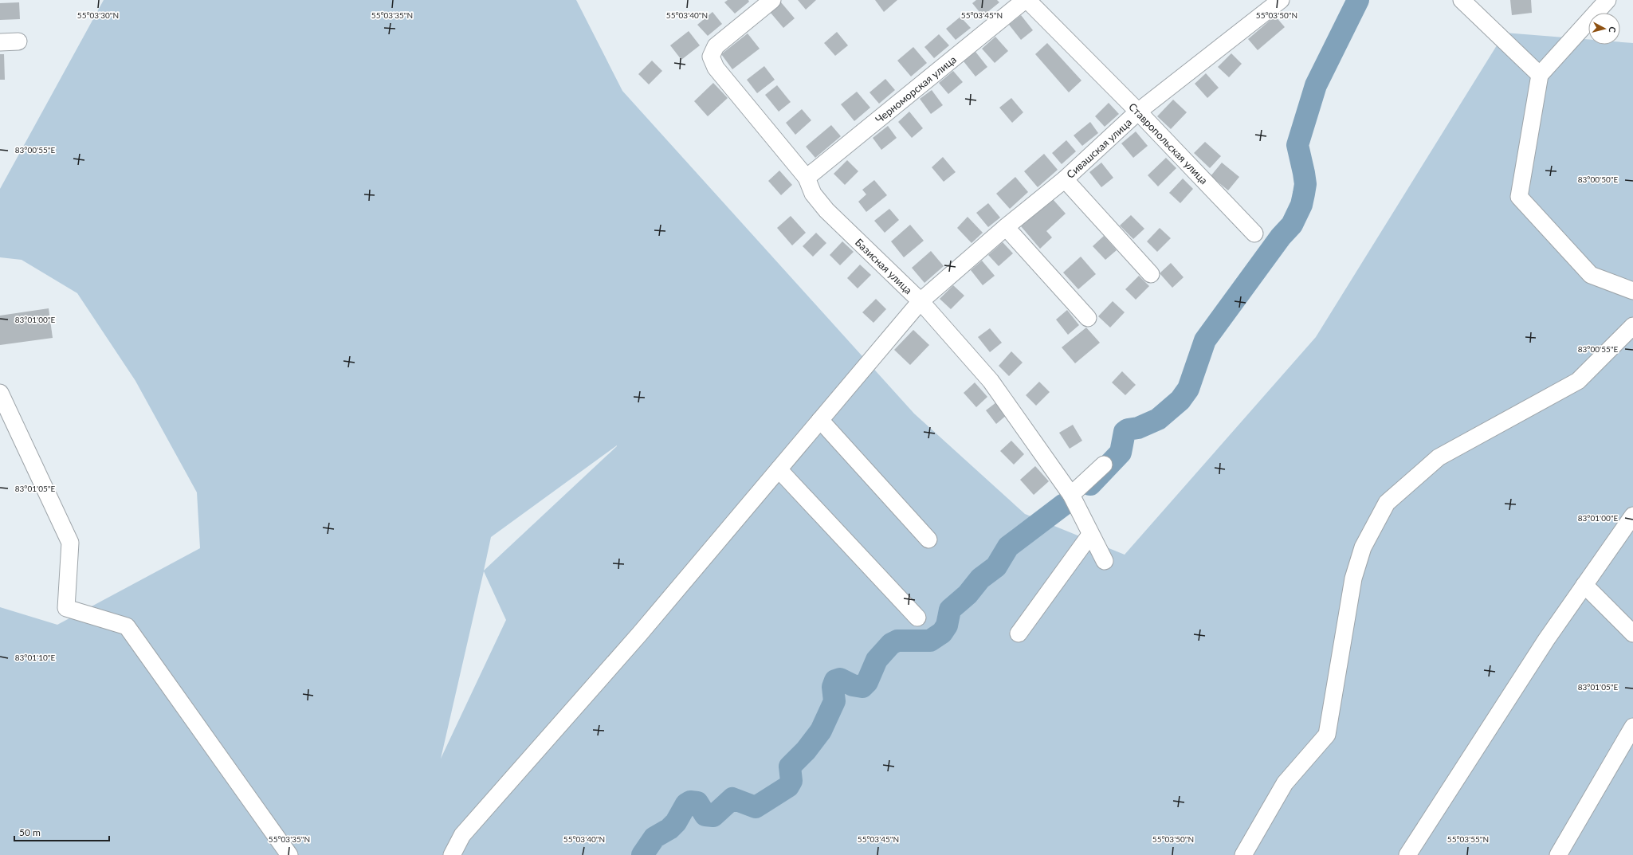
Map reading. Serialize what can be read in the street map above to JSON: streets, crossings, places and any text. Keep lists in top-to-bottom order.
{
  "streets": {
    "street": [
      "Черноморская улица",
      "Ставропольская улица",
      "Сивашская улица",
      "Базисная улица"
    ]
  },
  "crossings": [
    ["Черноморская улица", "Ставропольская улица"],
    ["Черноморская улица", "Базисная улица"],
    ["Ставропольская улица", "Сивашская улица"],
    ["Сивашская улица", "Базисная улица"]
  ],
  "scale_bar": "50 m",
  "north": "right",
  "coordinates": [
    "55°03'30\"N",
    "55°03'35\"N",
    "55°03'40\"N",
    "55°03'45\"N",
    "55°03'50\"N",
    "83°00'55\"E",
    "83°00'50\"E",
    "83°01'00\"E",
    "83°01'05\"E",
    "83°01'10\"E",
    "55°03'55\"N"
  ]
}
